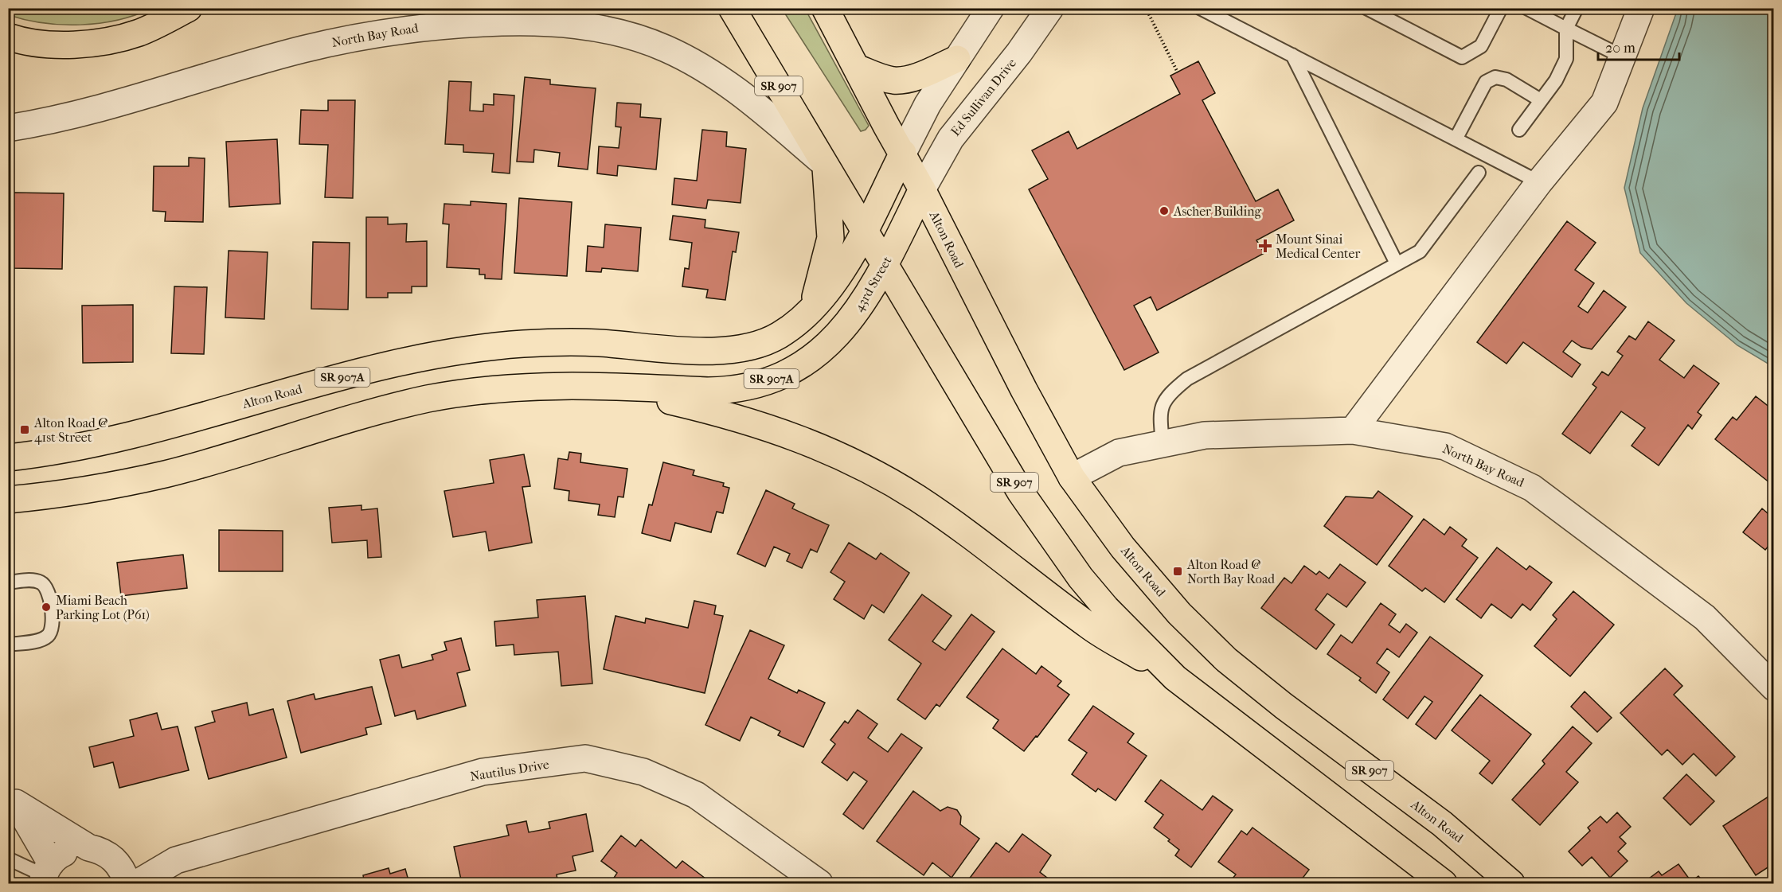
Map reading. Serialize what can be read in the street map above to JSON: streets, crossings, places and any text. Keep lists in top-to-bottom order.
{
  "streets": {
    "main road": [
      "SR 907",
      "Alton Road",
      "43rd Street",
      "SR 907A"
    ],
    "street": ["North Bay Road", "Ed Sullivan Drive", "Nautilus Drive"]
  },
  "crossings": [
    ["North Bay Road", "SR 907"],
    ["North Bay Road", "Alton Road"],
    ["SR 907", "Alton Road"],
    ["SR 907", "43rd Street"],
    ["SR 907", "SR 907A"],
    ["Ed Sullivan Drive", "Alton Road"],
    ["Ed Sullivan Drive", "43rd Street"],
    ["Alton Road", "43rd Street"],
    ["Alton Road", "SR 907A"],
    ["43rd Street", "SR 907A"]
  ],
  "places": {
    "other": ["Ascher Building", "Miami Beach Parking Lot (P61)"],
    "health": ["Mount Sinai Medical Center"],
    "transit": ["Alton Road @ 41st Street", "Alton Road @ North Bay Road"]
  },
  "scale_bar": "20 m"
}
